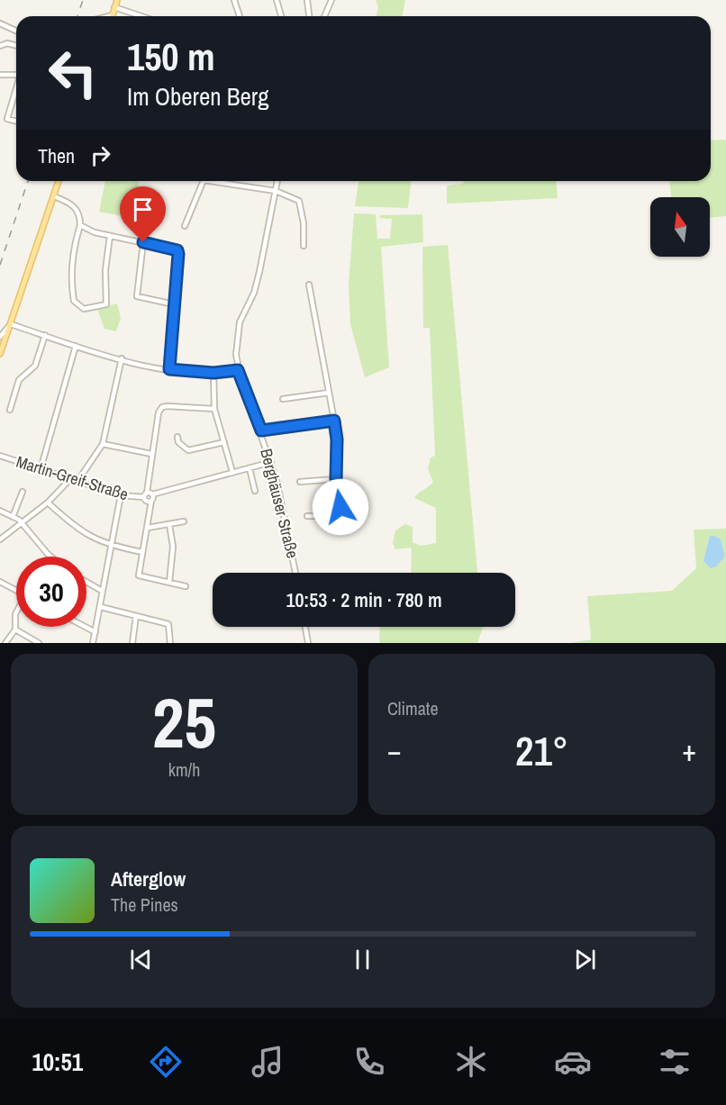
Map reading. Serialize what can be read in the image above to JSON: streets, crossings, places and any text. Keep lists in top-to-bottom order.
{
  "streets": {
    "street": ["Martin-Greif-Straße", "Berghäuser Straße"]
  },
  "crossings": [
    ["Martin-Greif-Straße", "Berghäuser Straße"]
  ],
  "north": "top",
  "page": {
    "turn": ["150 m", "Im Oberen Berg"],
    "then": "Then",
    "limit": "30",
    "trip": "10:53 · 2 min · 780 m",
    "tile": [
      ["25", "km/h"],
      "Climate"
    ],
    "heat": ["−", "21°", "+"],
    "song": ["Afterglow", "The Pines"],
    "tabs": "10:51"
  }
}
